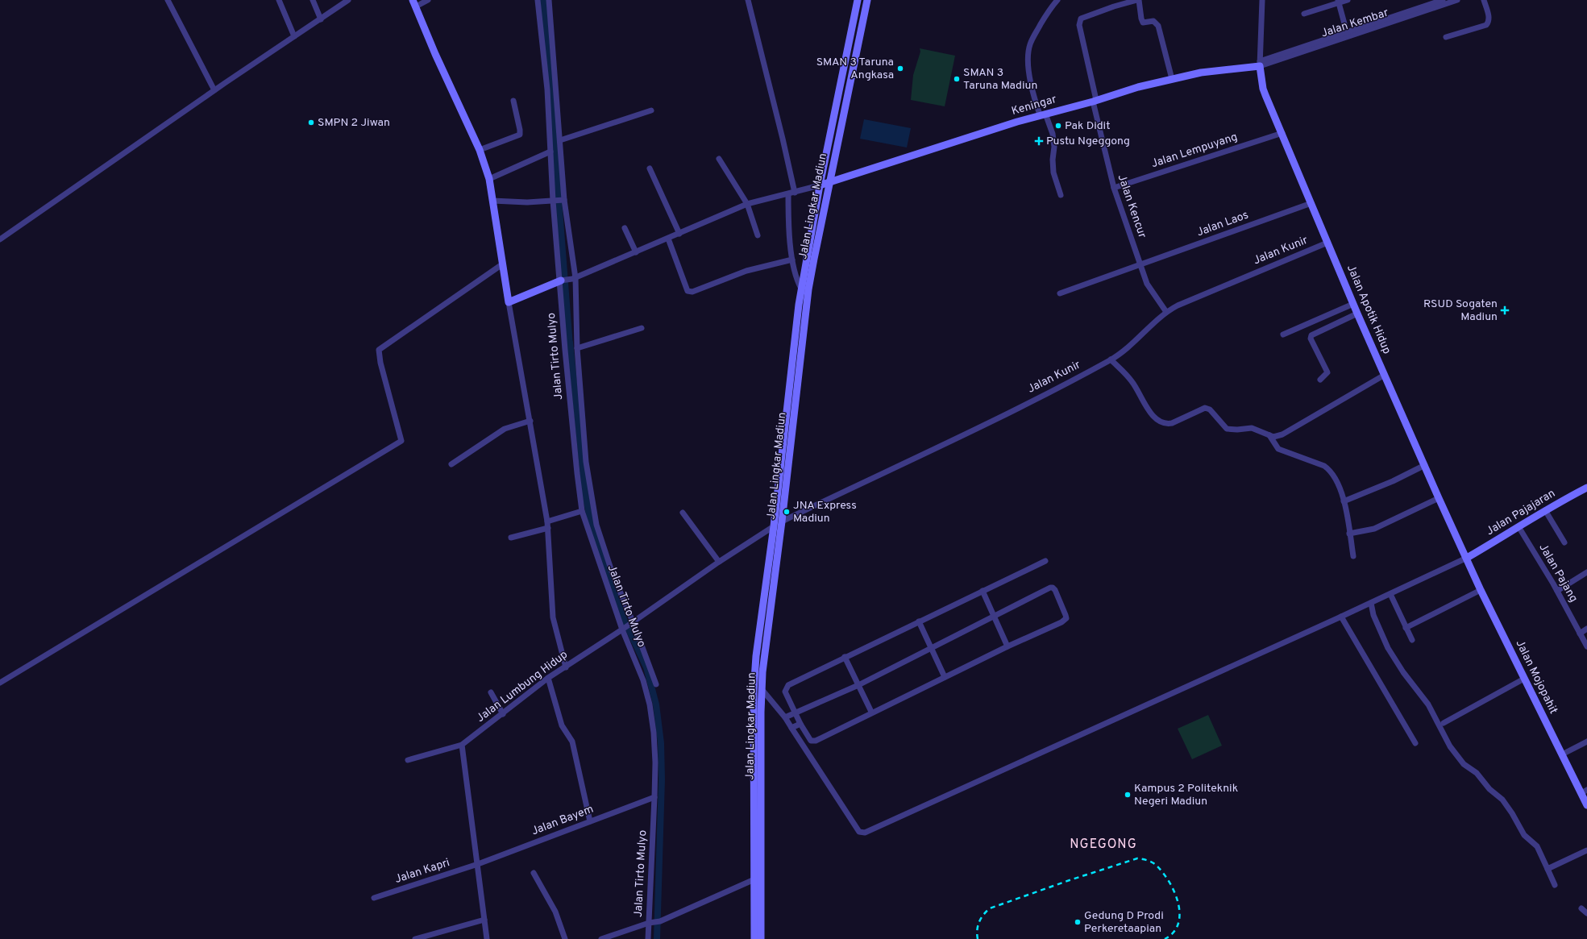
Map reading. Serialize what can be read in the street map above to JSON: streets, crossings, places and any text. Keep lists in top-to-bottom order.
{
  "streets": {
    "main road": [
      "Keningar",
      "Jalan Lingkar Madiun",
      "Jalan Apotik Hidup",
      "Jalan Pajajaran",
      "Jalan Mojopahit"
    ],
    "street": [
      "Jalan Kembar",
      "Jalan Lempuyang",
      "Jalan Kencur",
      "Jalan Laos",
      "Jalan Kunir",
      "Jalan Tirto Mulyo",
      "Jalan Pajang",
      "Jalan Lumbung Hidup",
      "Jalan Bayem",
      "Jalan Kapri"
    ]
  },
  "crossings": [
    ["Jalan Kembar", "Keningar"],
    ["Jalan Kembar", "Jalan Apotik Hidup"],
    ["Keningar", "Jalan Lingkar Madiun"],
    ["Keningar", "Jalan Kencur"],
    ["Keningar", "Jalan Apotik Hidup"],
    ["Jalan Lempuyang", "Jalan Kencur"],
    ["Jalan Lempuyang", "Jalan Apotik Hidup"],
    ["Jalan Lingkar Madiun", "Jalan Kunir"],
    ["Jalan Lingkar Madiun", "Jalan Lumbung Hidup"],
    ["Jalan Kencur", "Jalan Laos"],
    ["Jalan Kencur", "Jalan Kunir"],
    ["Jalan Laos", "Jalan Apotik Hidup"],
    ["Jalan Kunir", "Jalan Apotik Hidup"],
    ["Jalan Apotik Hidup", "Jalan Pajajaran"],
    ["Jalan Apotik Hidup", "Jalan Mojopahit"],
    ["Jalan Tirto Mulyo", "Jalan Lumbung Hidup"],
    ["Jalan Tirto Mulyo", "Jalan Bayem"],
    ["Jalan Pajajaran", "Jalan Pajang"],
    ["Jalan Pajajaran", "Jalan Mojopahit"],
    ["Jalan Bayem", "Jalan Kapri"]
  ],
  "districts": ["NGEGONG"],
  "places": {
    "other": [
      "SMAN 3 Taruna Angkasa",
      "SMAN 3 Taruna Madiun",
      "SMPN 2 Jiwan",
      "Pak Didit",
      "JNA Express Madiun",
      "Kampus 2 Politeknik Negeri Madiun",
      "Gedung D Prodi Perkeretaapian"
    ],
    "health": ["Pustu Ngeggong", "RSUD Sogaten Madiun"]
  }
}
